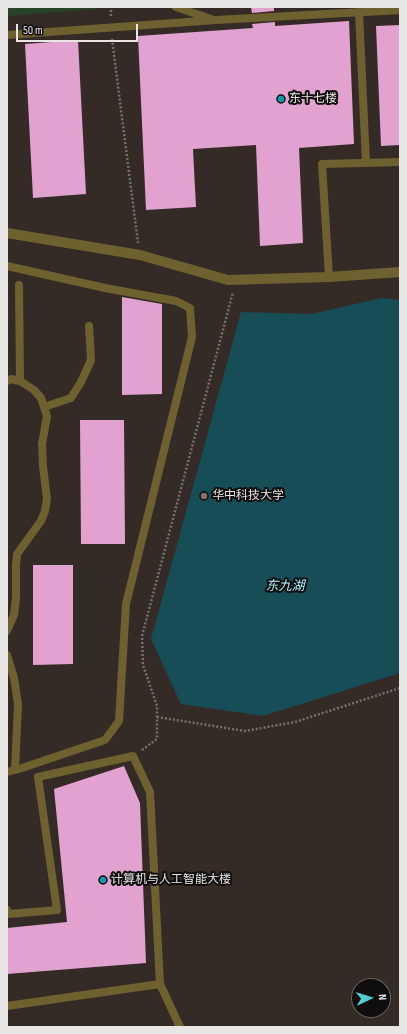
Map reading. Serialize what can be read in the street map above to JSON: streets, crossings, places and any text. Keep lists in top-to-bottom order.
{
  "water": ["东九湖"],
  "places": ["东十七楼", "华中科技大学", "计算机与人工智能大楼"],
  "scale_bar": "50 m",
  "north": "right"
}
